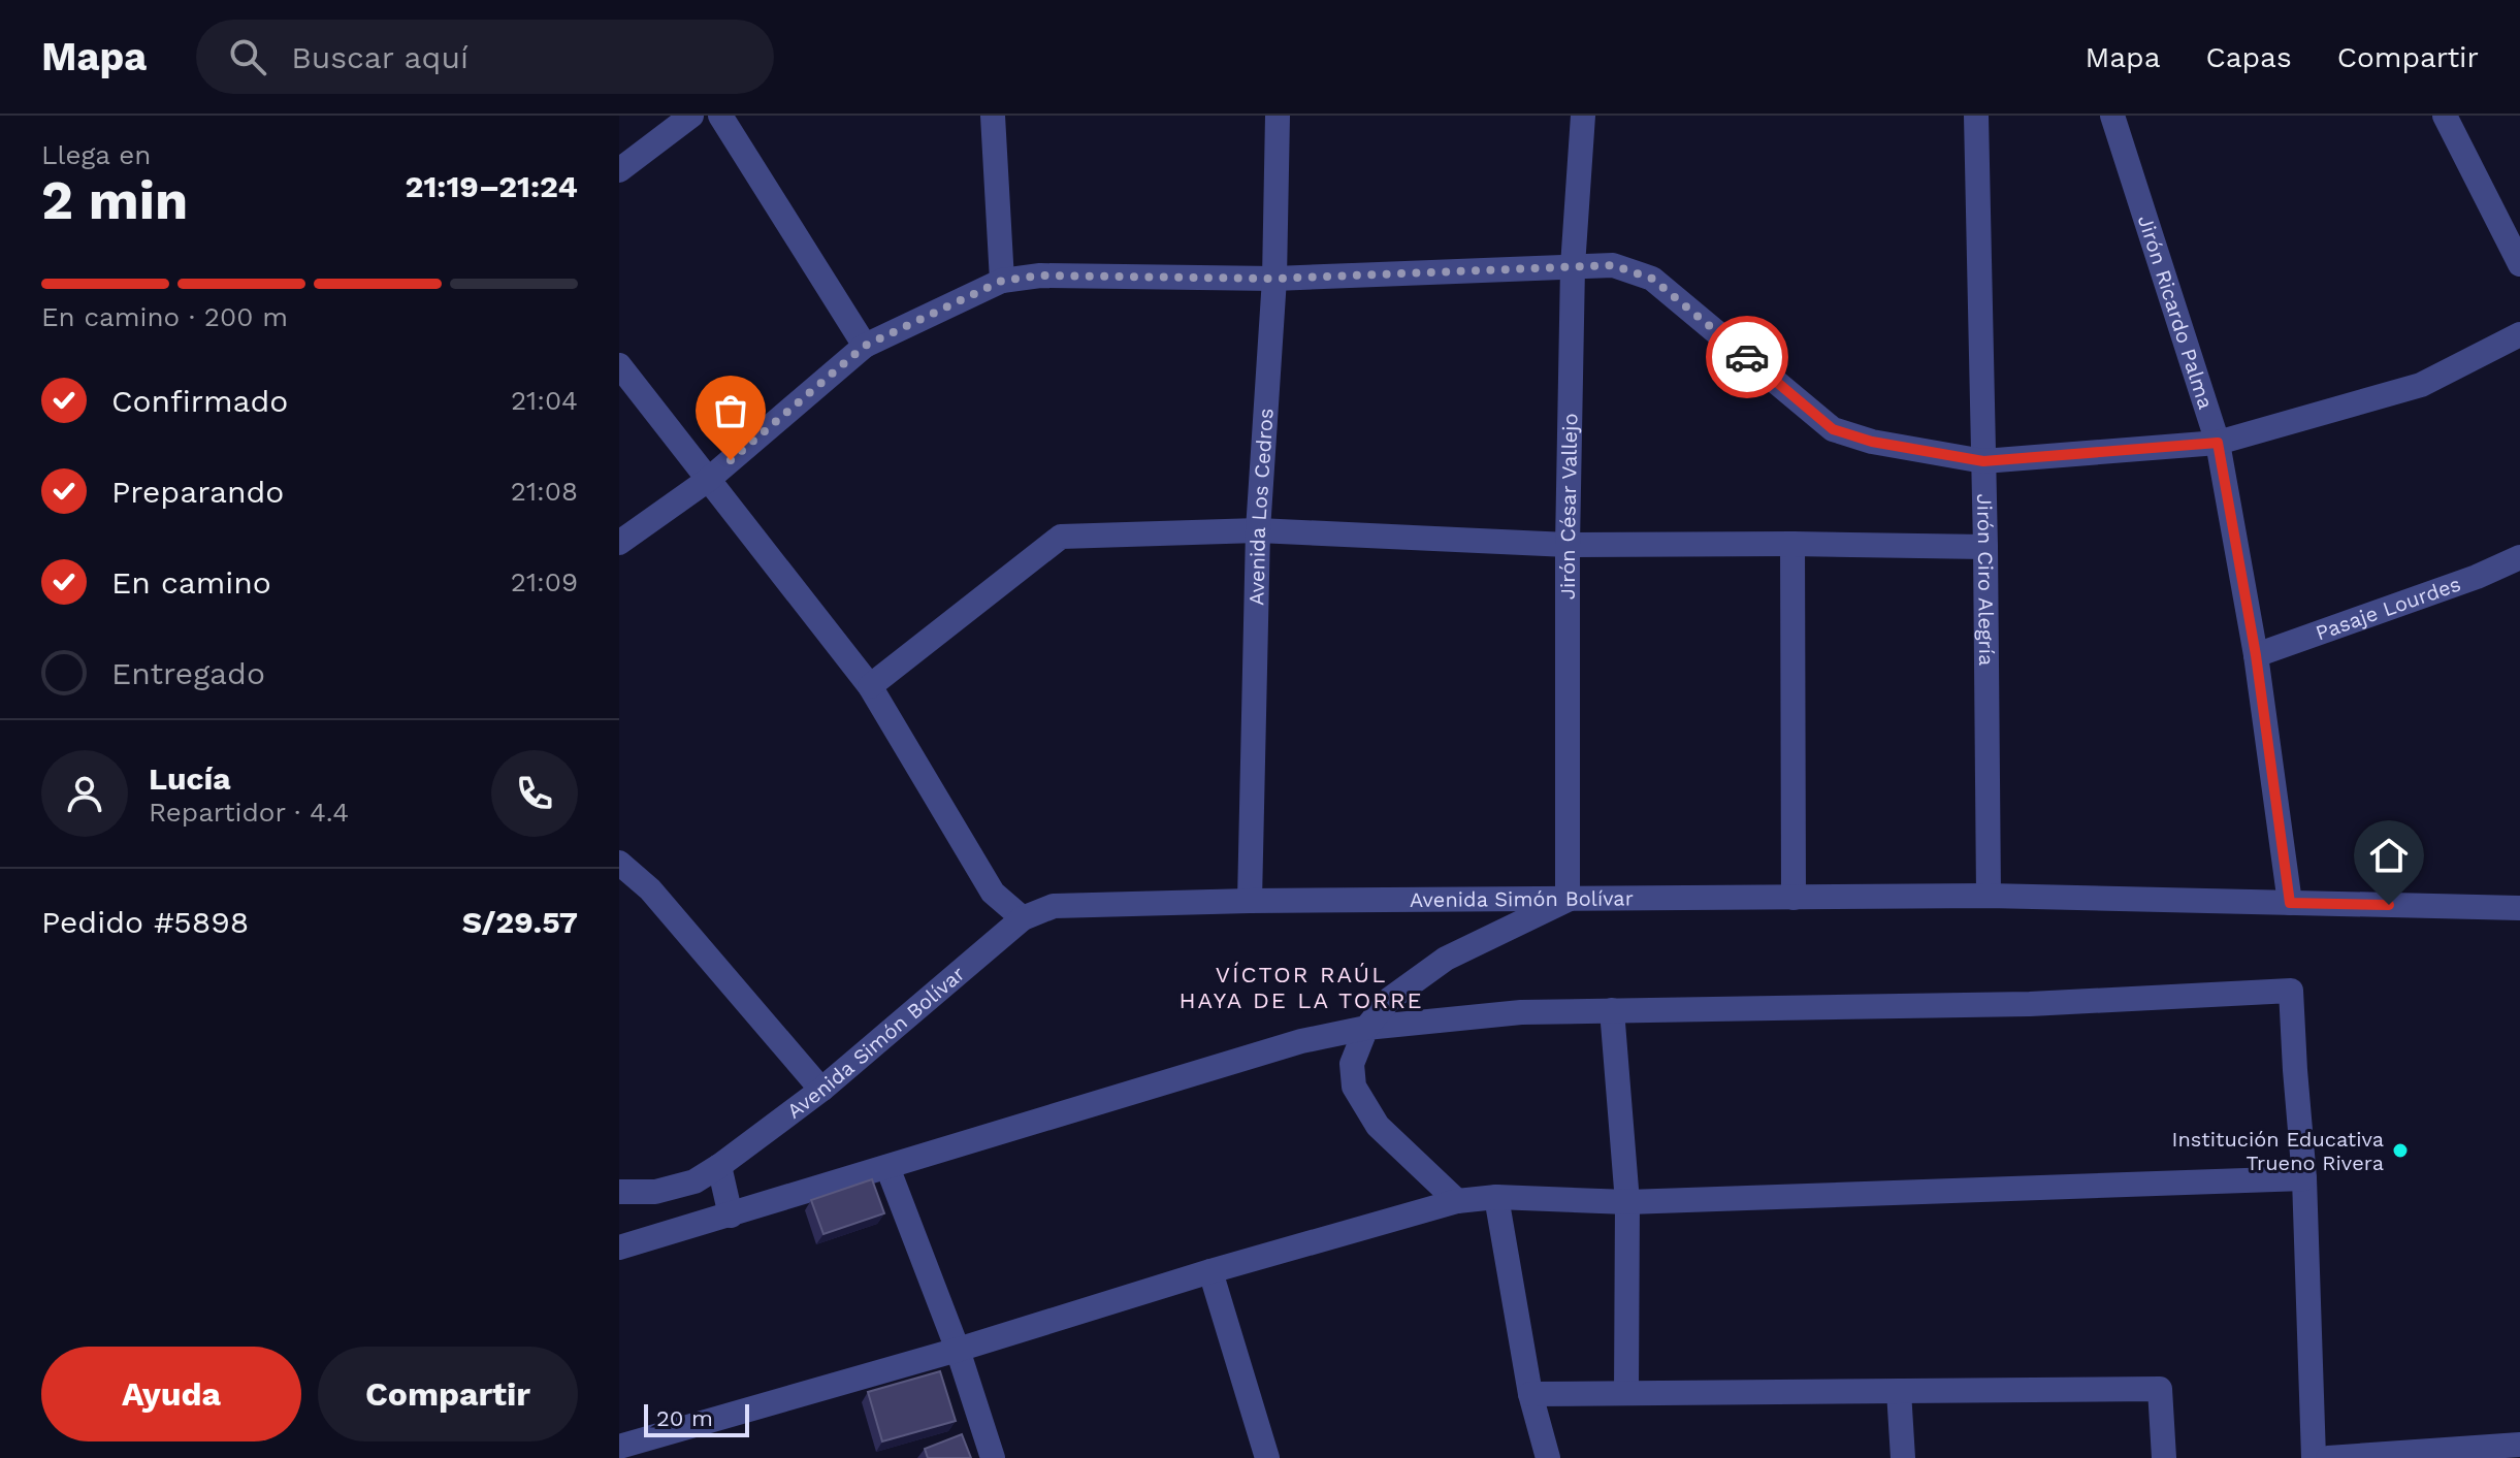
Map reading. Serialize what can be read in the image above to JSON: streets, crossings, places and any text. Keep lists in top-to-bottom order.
{
  "streets": {
    "street": [
      "Jirón Ricardo Palma",
      "Avenida Los Cedros",
      "Jirón César Vallejo",
      "Jirón Ciro Alegría",
      "Pasaje Lourdes",
      "Avenida Simón Bolívar"
    ]
  },
  "crossings": [
    ["Jirón Ricardo Palma", "Pasaje Lourdes"],
    ["Jirón Ricardo Palma", "Avenida Simón Bolívar"],
    ["Avenida Los Cedros", "Avenida Simón Bolívar"],
    ["Jirón César Vallejo", "Avenida Simón Bolívar"],
    ["Jirón Ciro Alegría", "Avenida Simón Bolívar"]
  ],
  "districts": ["VÍCTOR RAÚL HAYA DE LA TORRE"],
  "places": ["Institución Educativa Trueno Rivera"],
  "scale_bar": "20 m",
  "page": {
    "header": "Mapa",
    "search": "Buscar aquí",
    "nav": ["Mapa", "Capas", "Compartir"],
    "heading": ["2 min", "Llega en", "21:19–21:24"],
    "panel": [
      "Lucía",
      "Repartidor · 4.4",
      "Pedido #5898",
      "S/29.57"
    ],
    "bar": "En camino · 200 m",
    "list": [
      ["Confirmado", "21:04"],
      ["Preparando", "21:08"],
      ["En camino", "21:09"],
      "Entregado"
    ],
    "buttons": ["Ayuda", "Compartir"],
    "scale": "20 m"
  }
}
